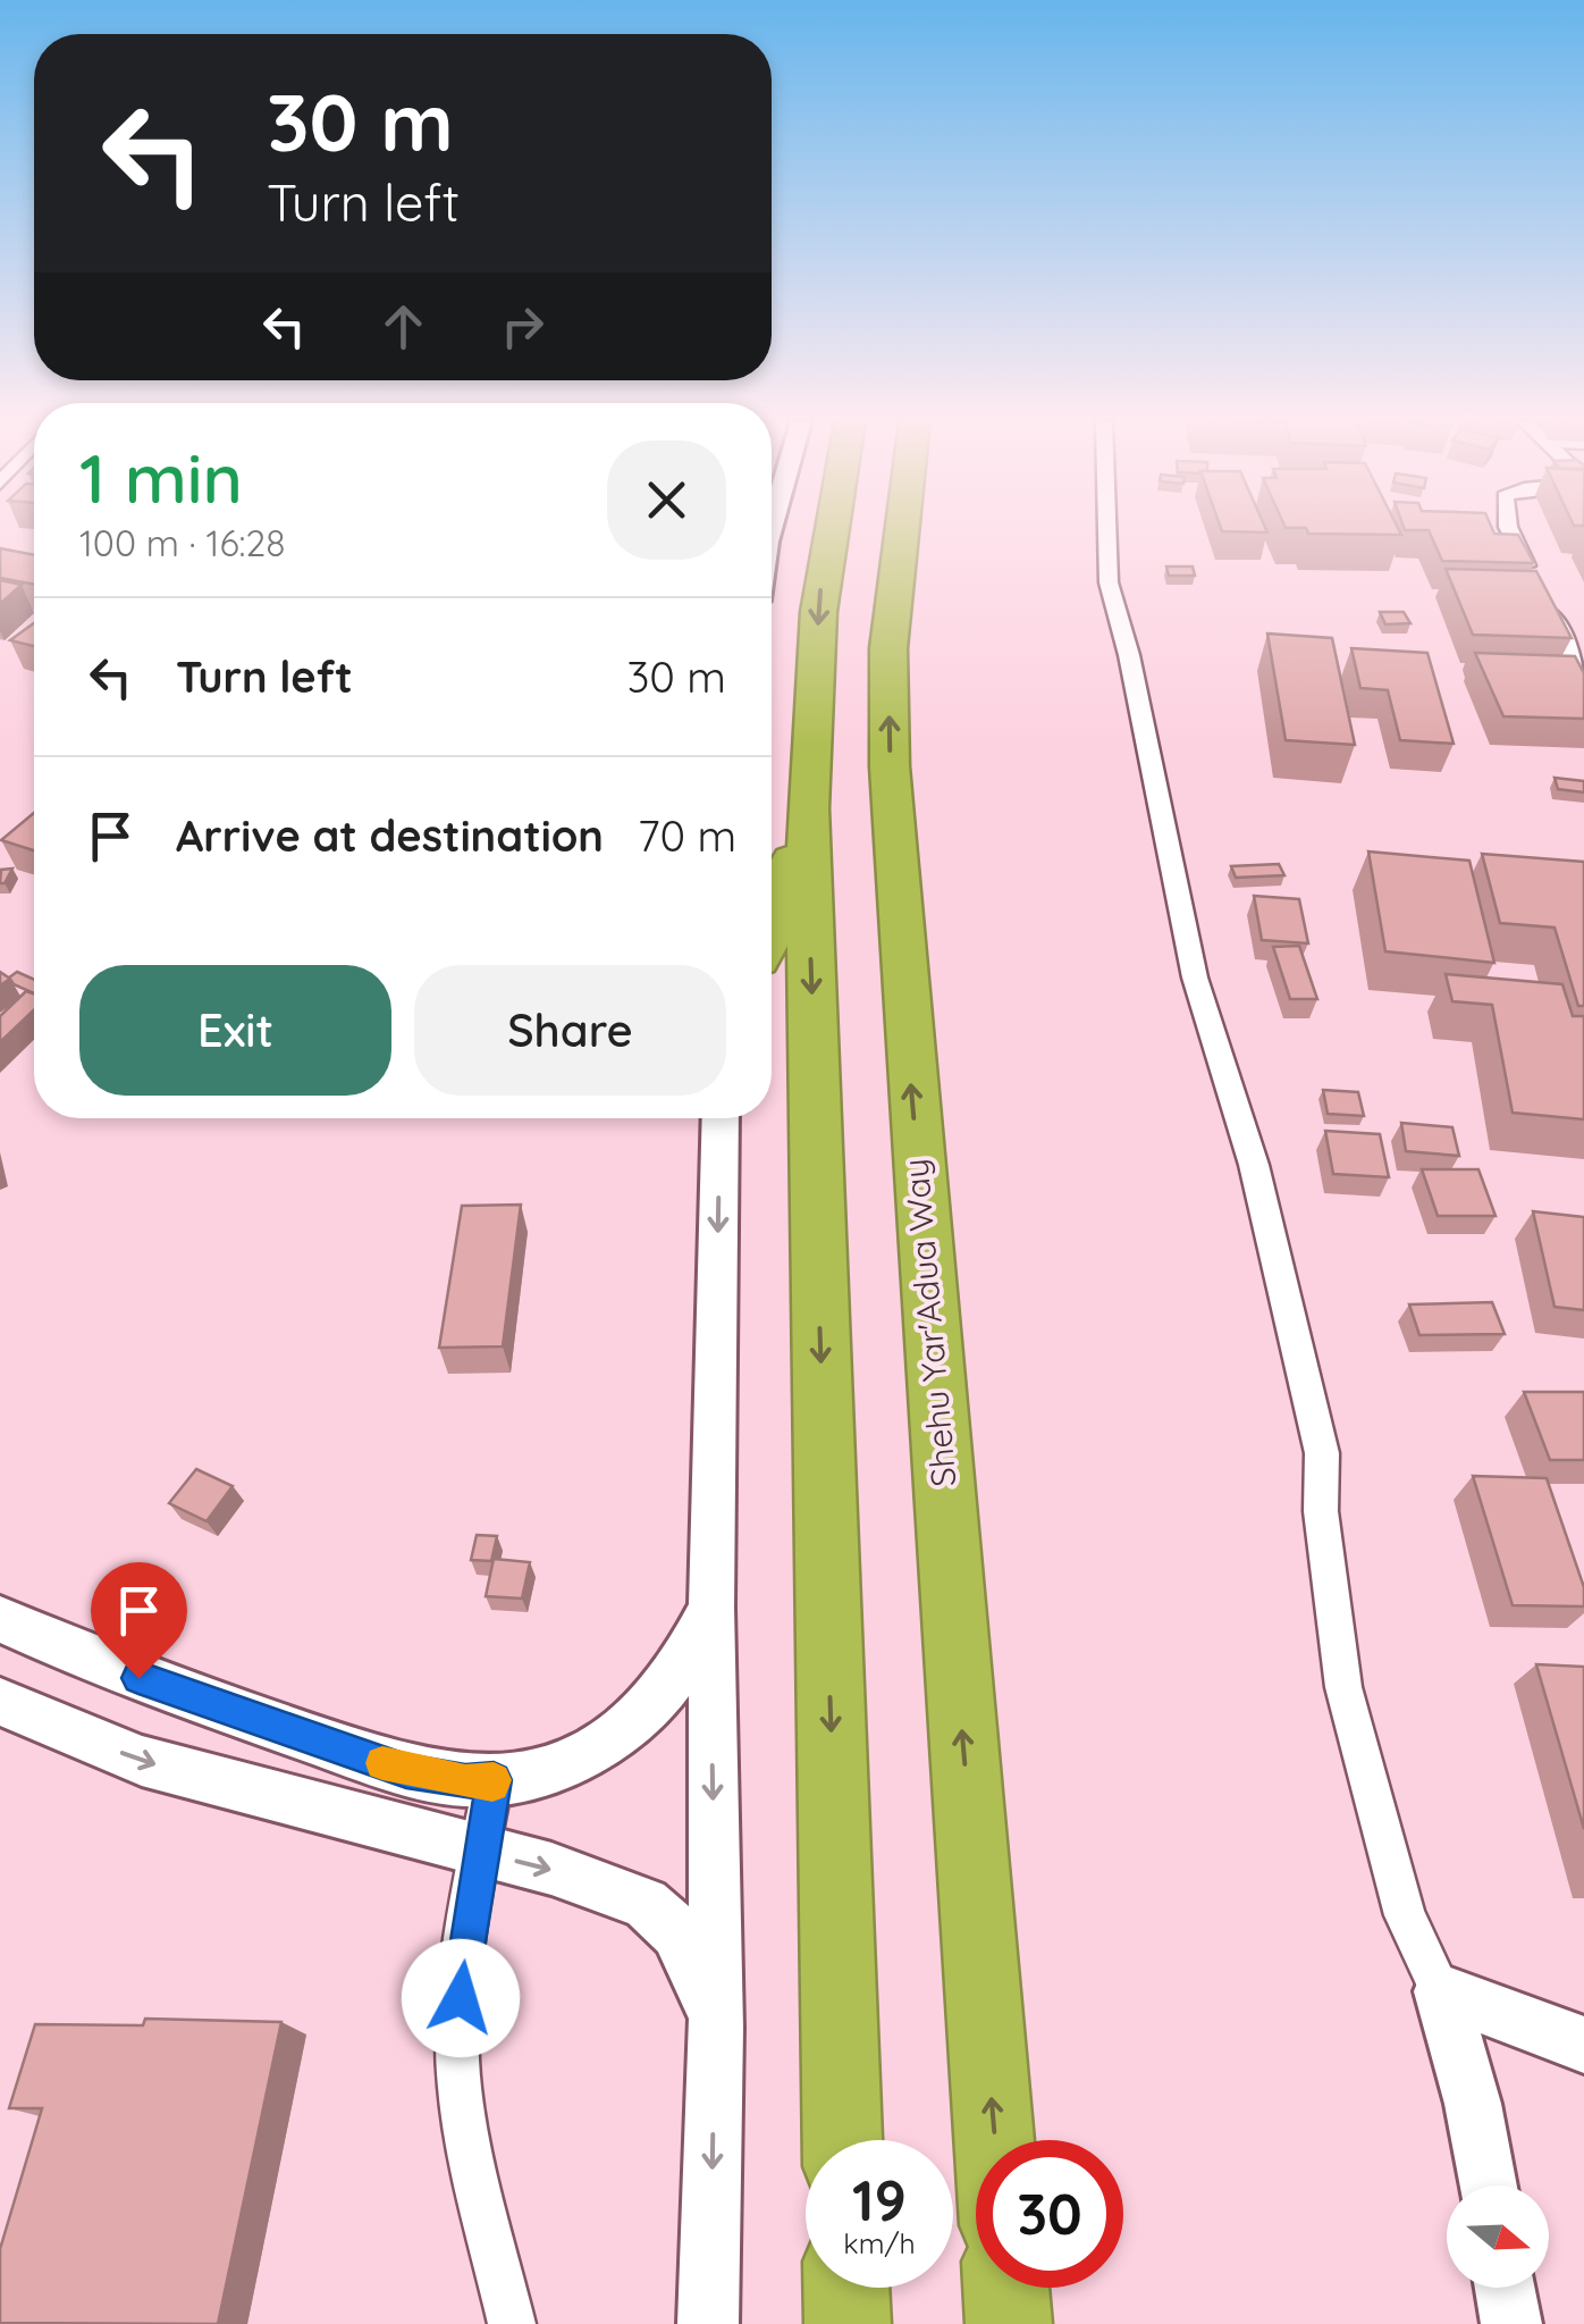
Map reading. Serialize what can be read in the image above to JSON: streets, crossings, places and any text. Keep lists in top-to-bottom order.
{
  "streets": {
    "highway": ["Shehu Yar'Adua Way"]
  },
  "north": "right",
  "page": {
    "turn": ["30 m", "Turn left"],
    "heading": ["1 min", "100 m · 16:28"],
    "list": [
      {
        "name": "Turn left",
        "value": "30 m"
      },
      {
        "name": "Arrive at destination",
        "value": "70 m"
      }
    ],
    "buttons": ["Exit", "Share"],
    "speed": "19 km/h",
    "limit": "30"
  }
}
